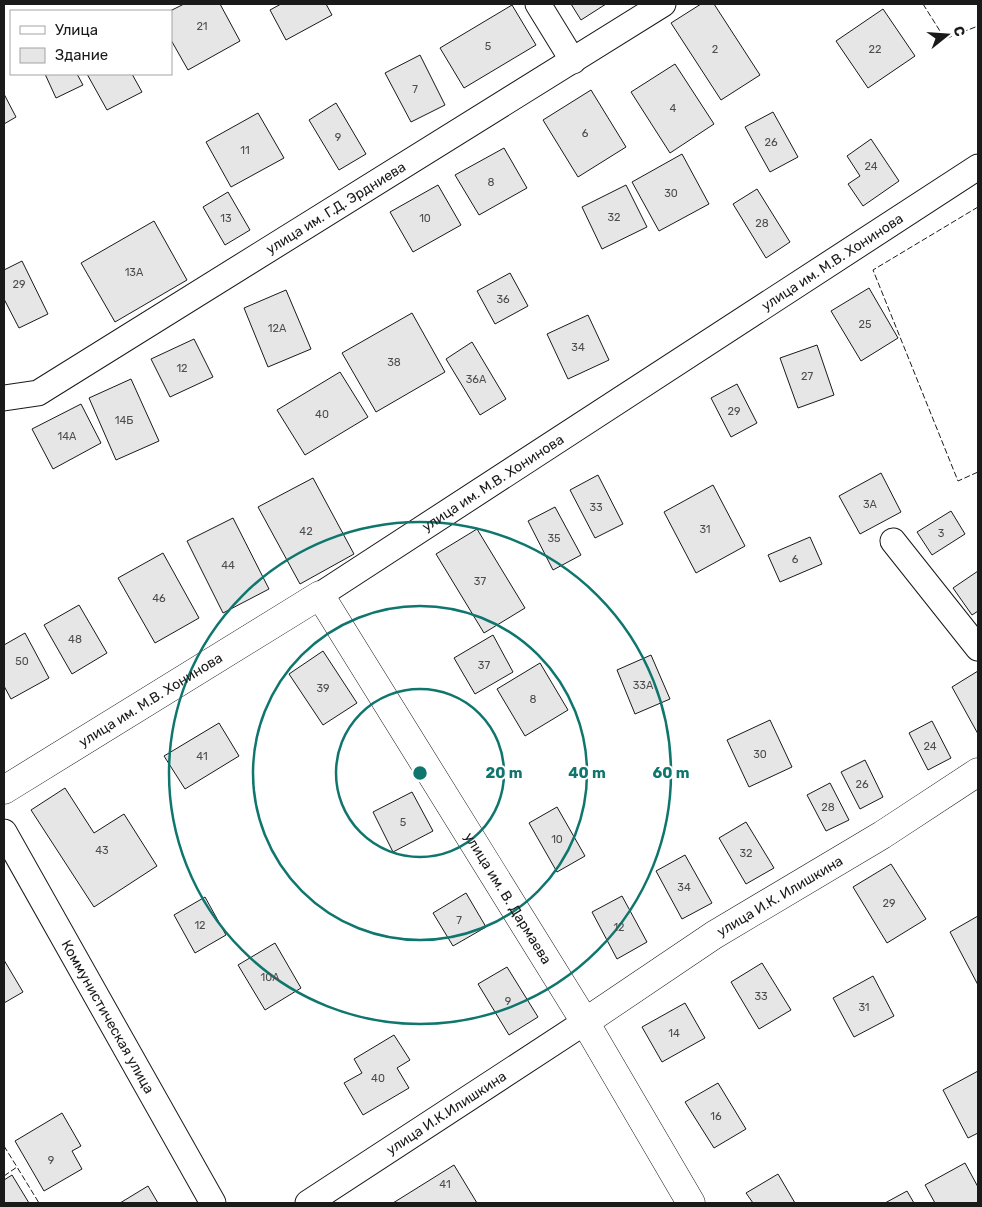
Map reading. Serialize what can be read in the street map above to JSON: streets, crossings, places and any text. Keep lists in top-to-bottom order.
{
  "streets": {
    "street": [
      "улица им. Г.Д. Эрдниева",
      "улица им. М.В. Хонинова",
      "улица И.К. Илишкина",
      "улица им. В. Дармаева",
      "Коммунистическая улица",
      "улица И.К.Илишкина"
    ]
  },
  "crossings": [
    ["улица им. М.В. Хонинова", "улица им. В. Дармаева"],
    ["улица И.К. Илишкина", "улица им. В. Дармаева"],
    ["улица И.К. Илишкина", "улица И.К.Илишкина"],
    ["улица им. В. Дармаева", "улица И.К.Илишкина"]
  ],
  "house_numbers": [
    "21",
    "5",
    "2",
    "22",
    "7",
    "4",
    "6",
    "9",
    "26",
    "11",
    "24",
    "8",
    "30",
    "32",
    "13",
    "10",
    "28",
    "13А",
    "29",
    "36",
    "25",
    "12А",
    "34",
    "38",
    "12",
    "27",
    "36А",
    "29",
    "40",
    "14Б",
    "14А",
    "3А",
    "33",
    "31",
    "42",
    "3",
    "35",
    "6",
    "44",
    "37",
    "46",
    "48",
    "50",
    "37",
    "33А",
    "39",
    "8",
    "24",
    "30",
    "41",
    "26",
    "28",
    "5",
    "10",
    "43",
    "32",
    "34",
    "29",
    "7",
    "12",
    "12",
    "10А",
    "33",
    "9",
    "31",
    "14",
    "40",
    "16",
    "9",
    "41"
  ],
  "legend": ["Улица", "Здание"],
  "north": "right",
  "rings": ["20 m", "40 m", "60 m"]
}
